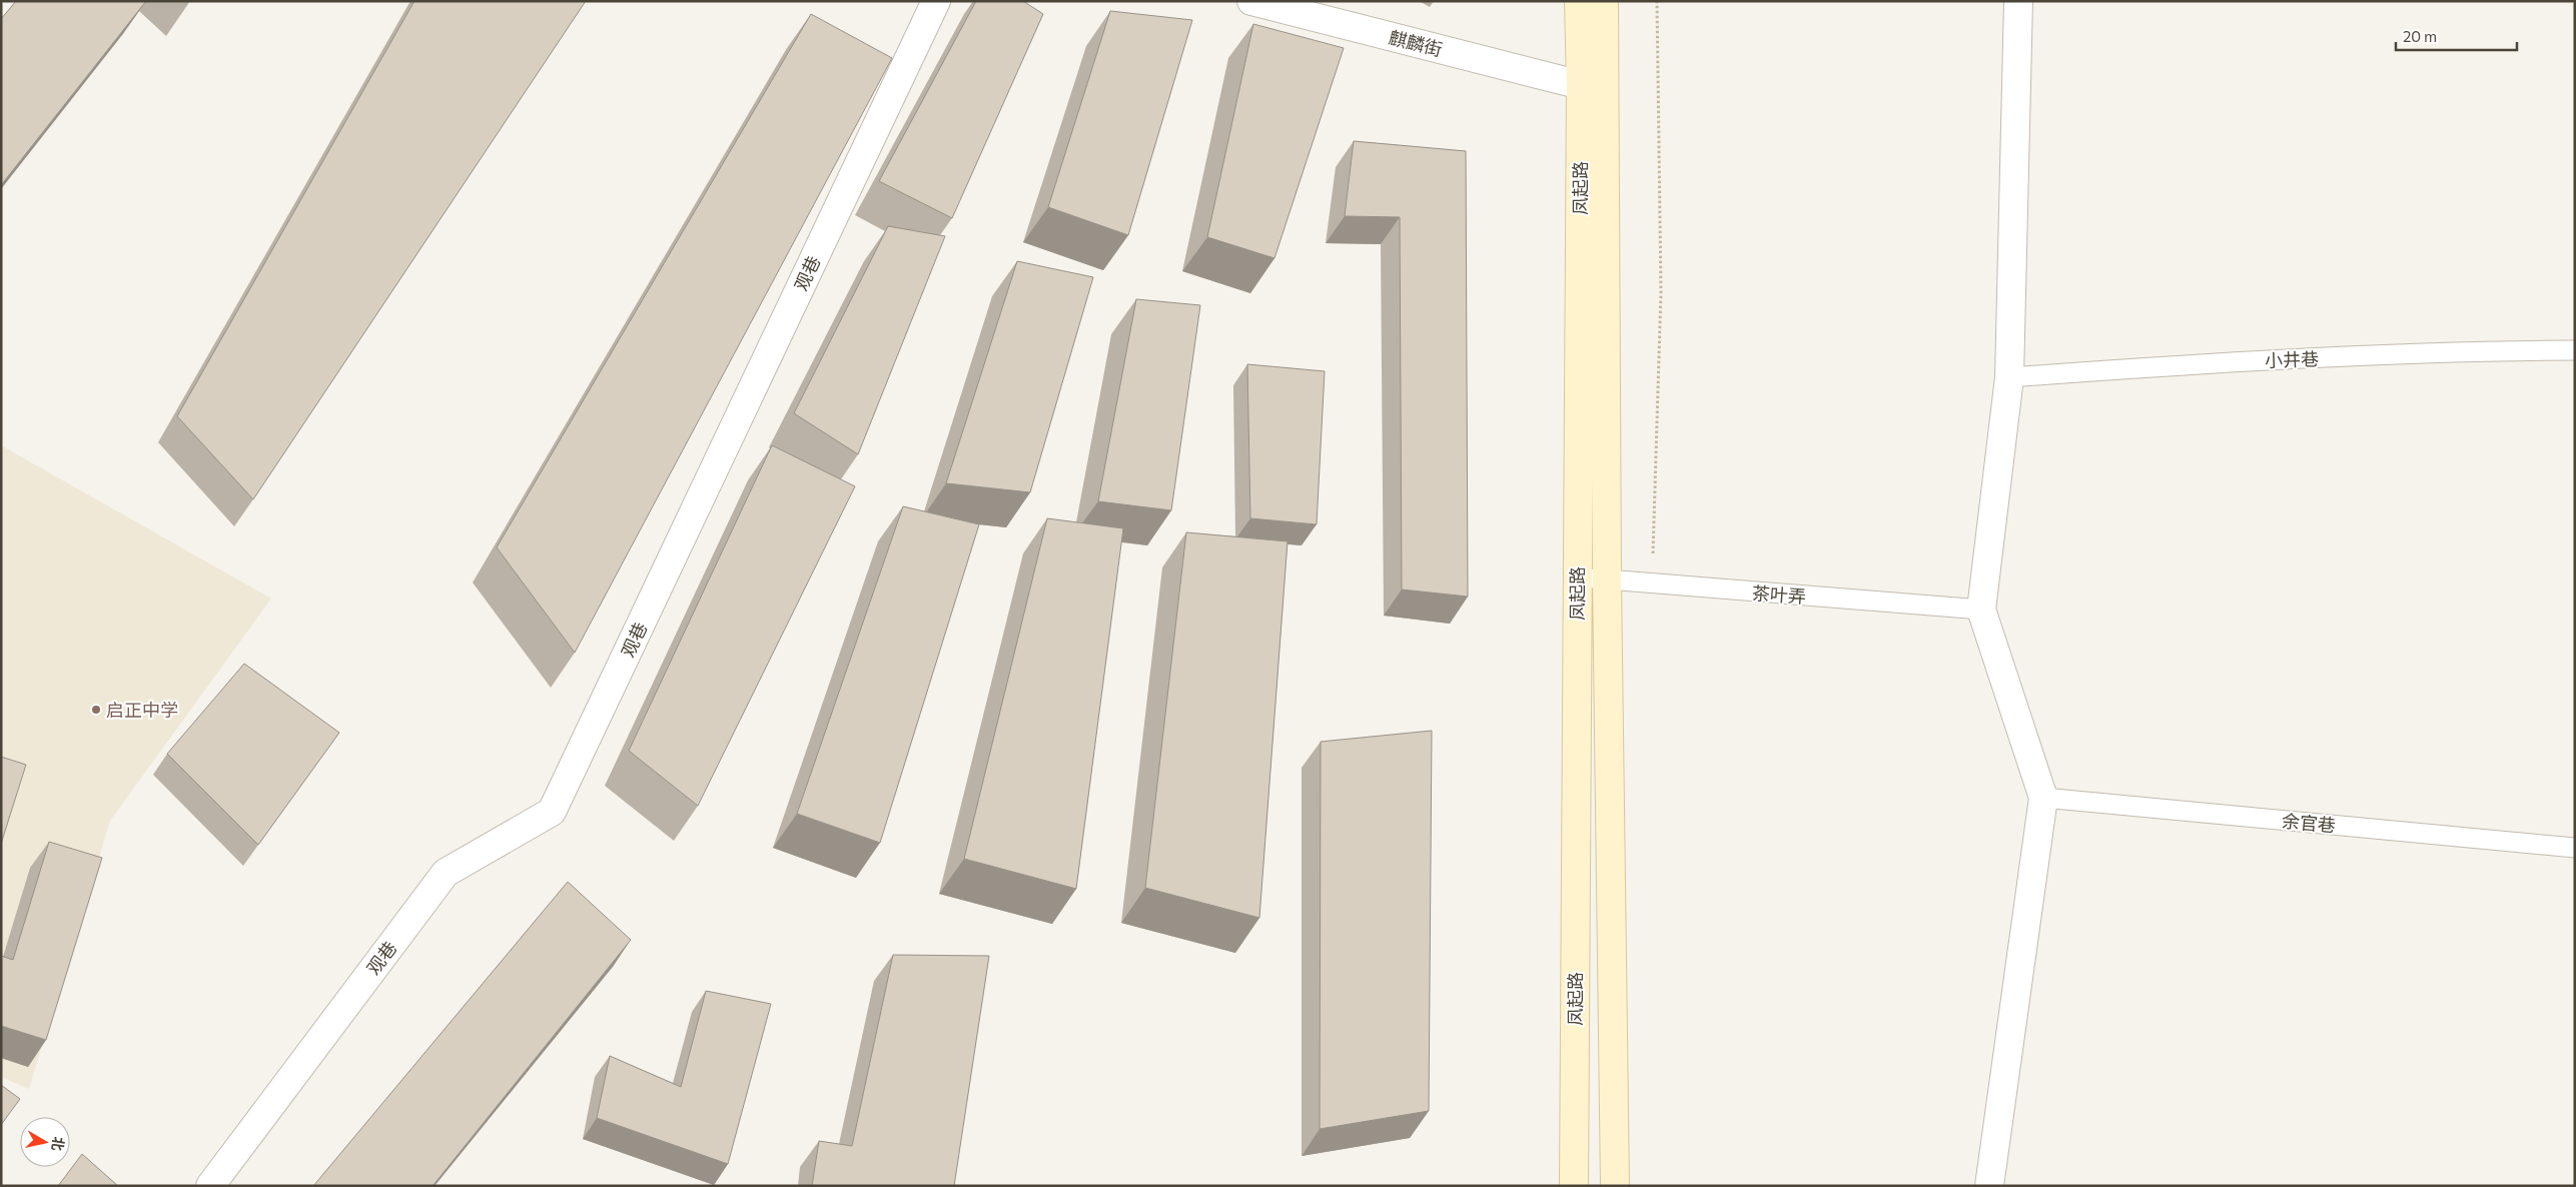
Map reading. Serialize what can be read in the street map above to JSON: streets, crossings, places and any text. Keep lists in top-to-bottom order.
{
  "streets": {
    "main road": ["凤起路"],
    "street": ["麒麟街", "观巷"],
    "lane": ["小井巷", "茶叶弄", "余官巷"]
  },
  "crossings": [
    ["麒麟街", "凤起路"],
    ["凤起路", "茶叶弄"]
  ],
  "places": ["启正中学"],
  "scale_bar": "20 m",
  "north": "right"
}
